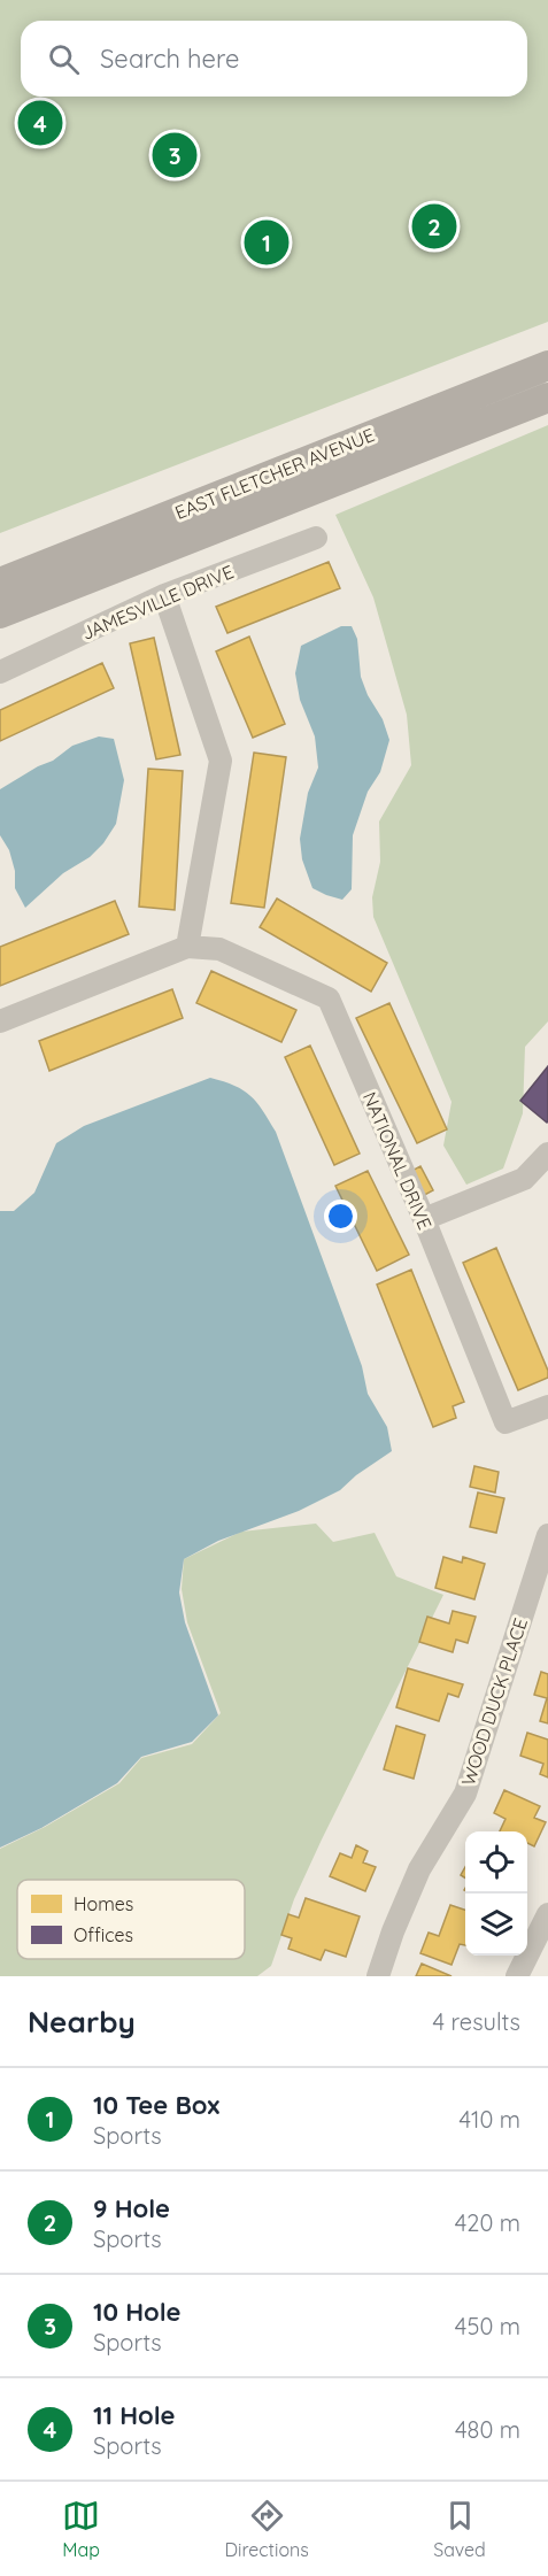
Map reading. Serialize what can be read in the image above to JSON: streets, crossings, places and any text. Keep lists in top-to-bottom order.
{
  "streets": {
    "main road": ["EAST FLETCHER AVENUE"],
    "street": ["JAMESVILLE DRIVE", "NATIONAL DRIVE", "WOOD DUCK PLACE"]
  },
  "legend": ["Homes", "Offices"],
  "page": {
    "search": "Search here",
    "pins": [
      "4",
      "3",
      "2",
      "1"
    ],
    "heading": ["Nearby", "4 results"],
    "list": [
      {
        "mark": "1",
        "name": "10 Tee Box",
        "note": "Sports",
        "value": "410 m"
      },
      {
        "mark": "2",
        "name": "9 Hole",
        "note": "Sports",
        "value": "420 m"
      },
      {
        "mark": "3",
        "name": "10 Hole",
        "note": "Sports",
        "value": "450 m"
      },
      {
        "mark": "4",
        "name": "11 Hole",
        "note": "Sports",
        "value": "480 m"
      }
    ],
    "nav": ["Map", "Directions", "Saved"]
  }
}
